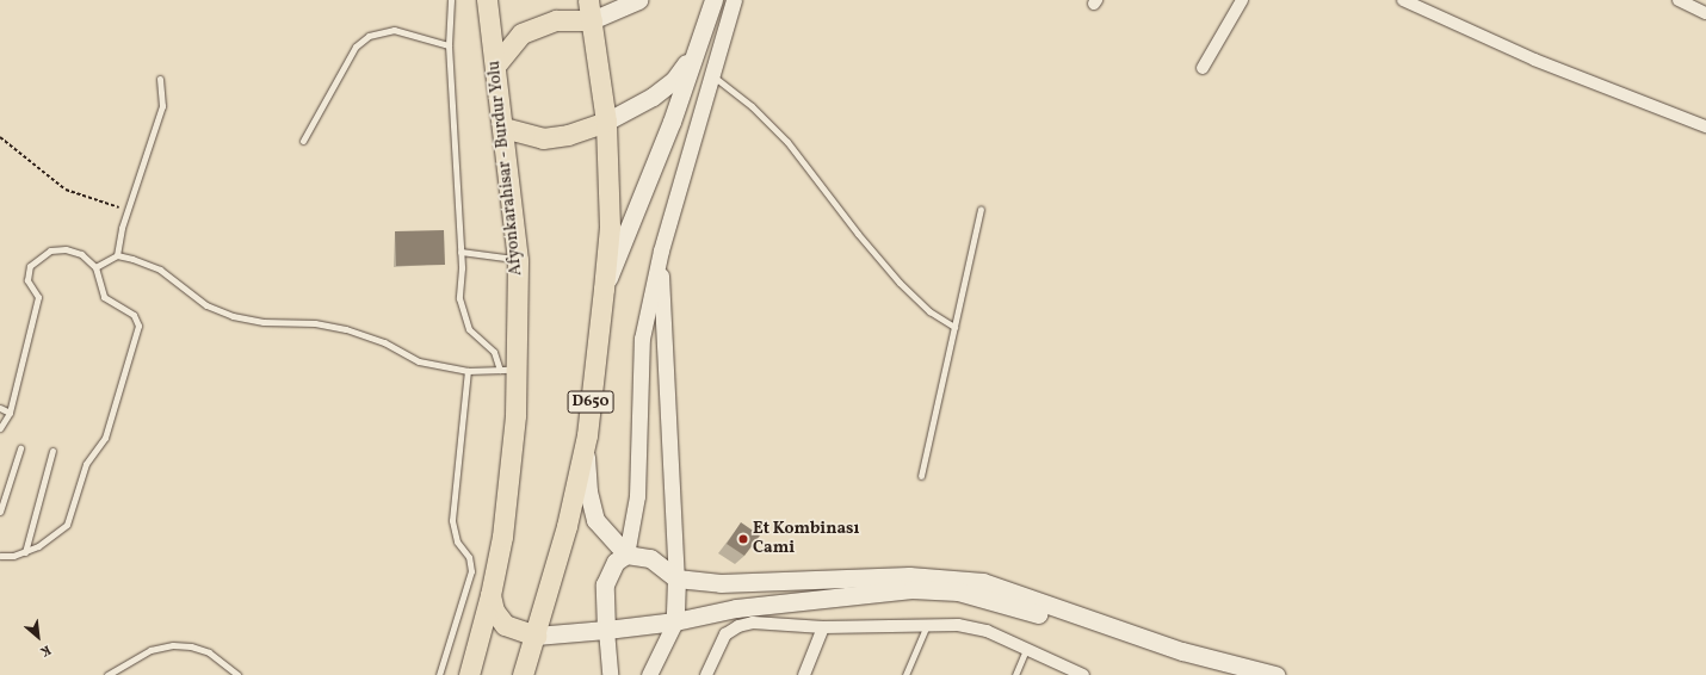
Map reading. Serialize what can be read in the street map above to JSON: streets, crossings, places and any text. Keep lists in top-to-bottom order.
{
  "streets": {
    "highway": ["Afyonkarahisar - Burdur Yolu", "D650"]
  },
  "crossings": [
    ["Afyonkarahisar - Burdur Yolu", "D650"]
  ],
  "places": ["Et Kombinası Cami"],
  "north": "bottom right"
}
